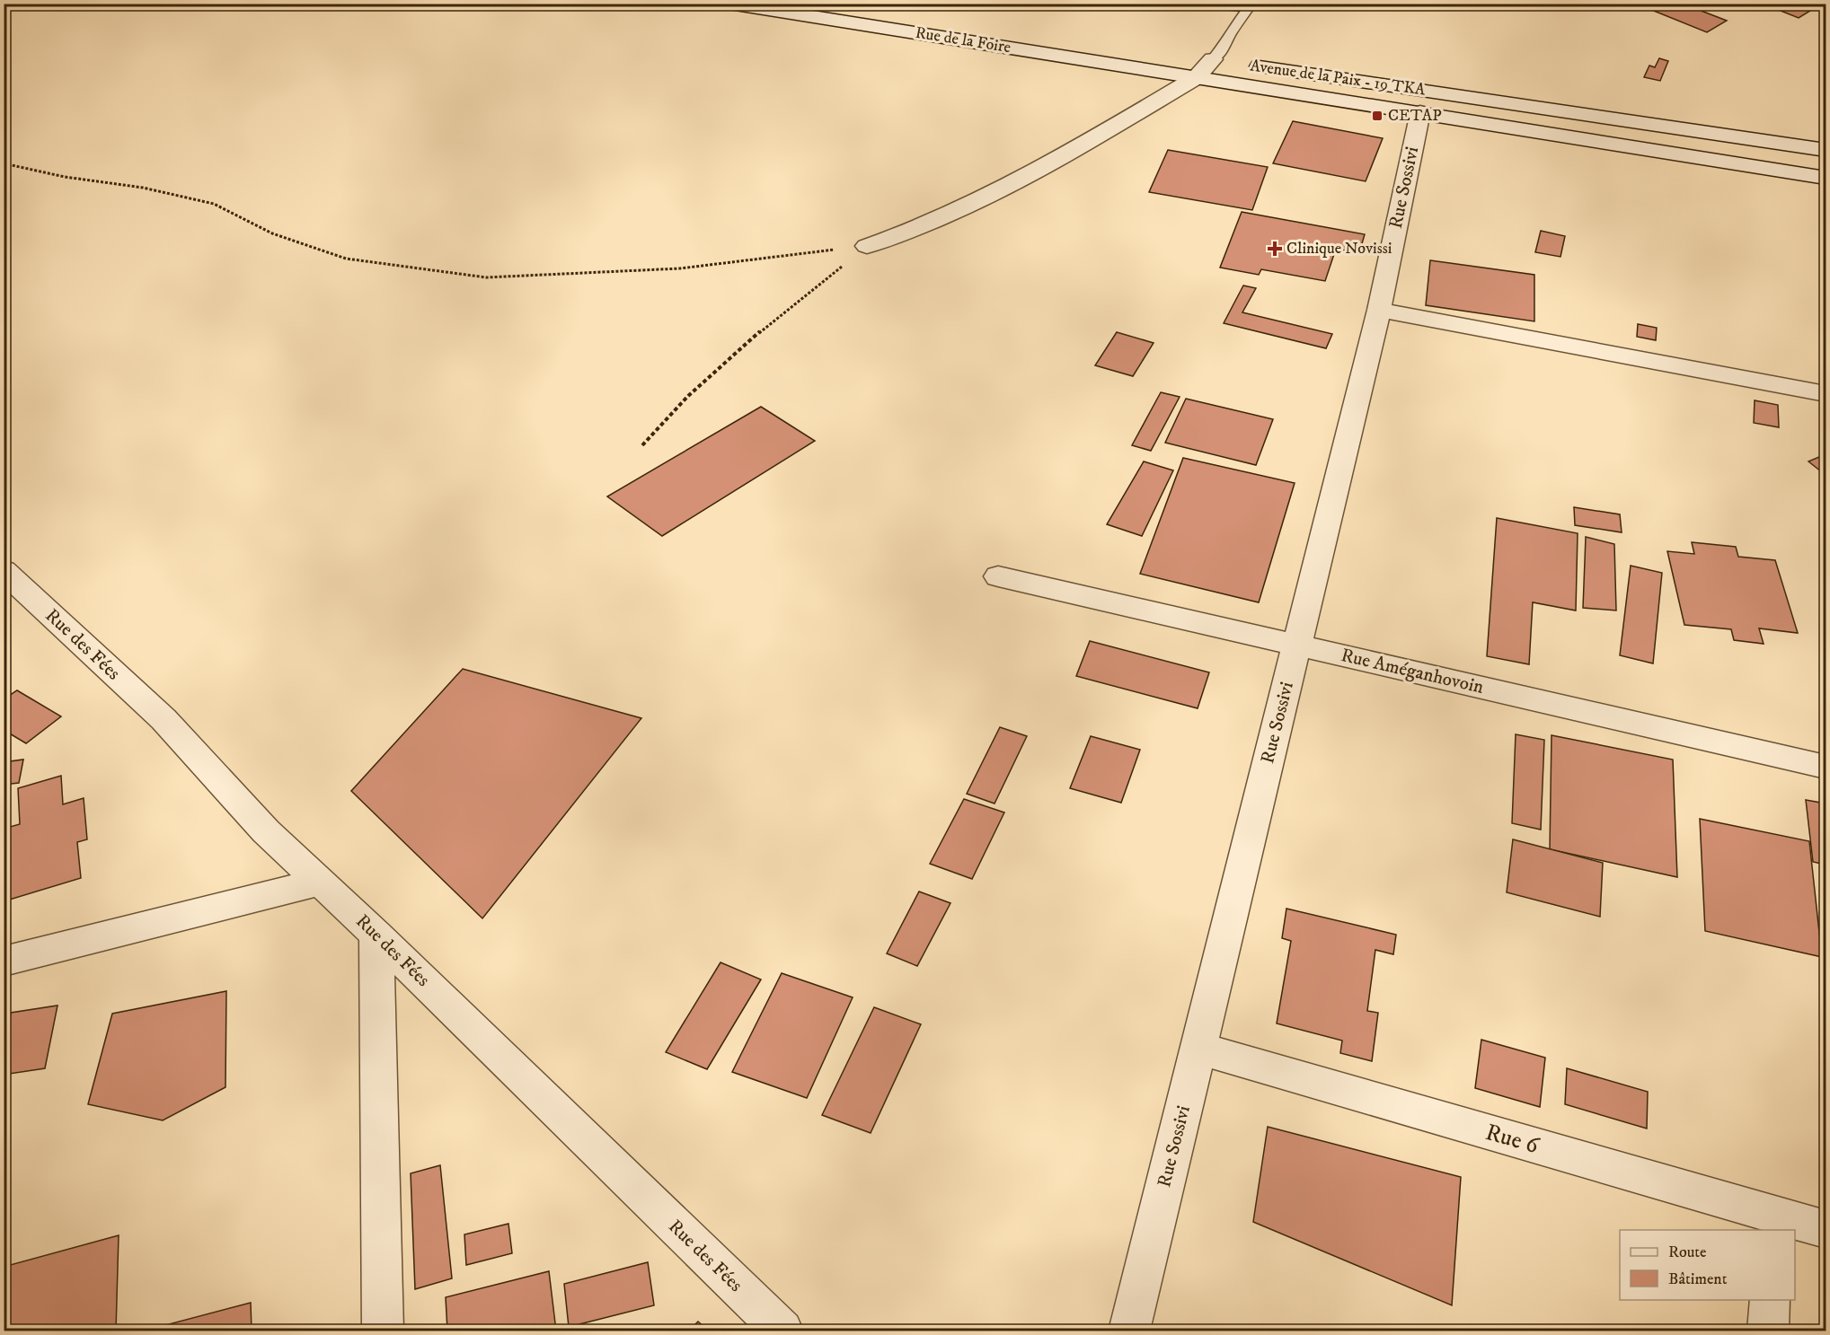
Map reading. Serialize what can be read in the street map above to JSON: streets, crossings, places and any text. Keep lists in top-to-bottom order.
{
  "streets": {
    "street": [
      "Rue de la Foire",
      "Avenue de la Paix - 19 TKA",
      "Rue Sossivi",
      "Rue des Fées",
      "Rue Améganhovoin",
      "Rue 6"
    ]
  },
  "crossings": [
    ["Rue de la Foire", "Avenue de la Paix - 19 TKA"],
    ["Avenue de la Paix - 19 TKA", "Rue Sossivi"],
    ["Rue Sossivi", "Rue Améganhovoin"],
    ["Rue Sossivi", "Rue 6"]
  ],
  "places": {
    "transit": ["CETAP"],
    "health": ["Clinique Novissi"]
  },
  "legend": ["Route", "Bâtiment"]
}
